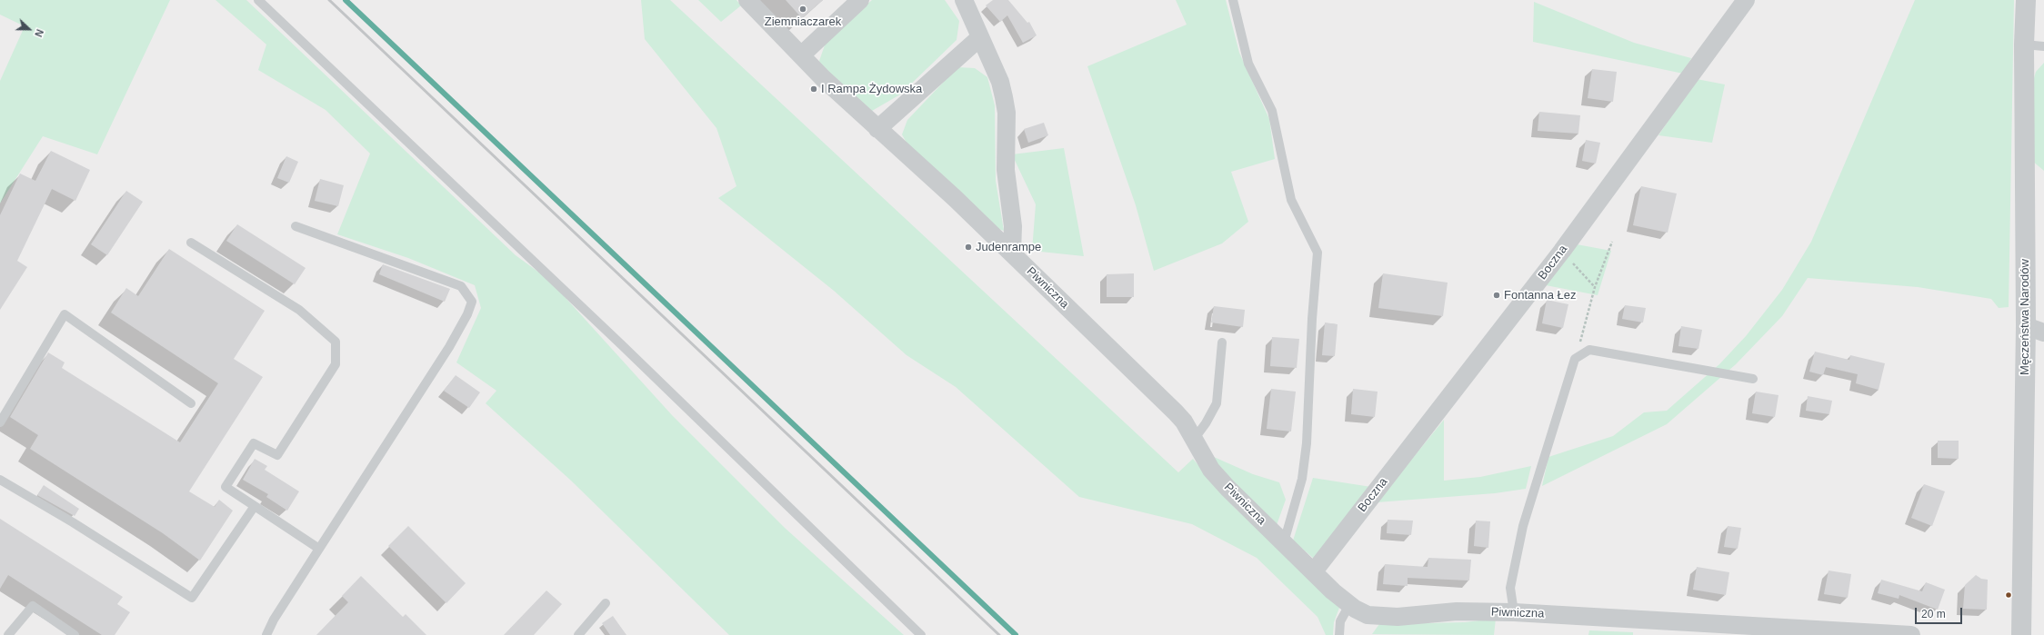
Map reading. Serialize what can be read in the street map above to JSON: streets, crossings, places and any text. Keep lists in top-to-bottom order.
{
  "streets": {
    "street": ["Boczna", "Piwniczna", "Męczeństwa Narodów"]
  },
  "crossings": [
    ["Boczna", "Piwniczna"]
  ],
  "places": [
    "Ziemniaczarek",
    "I Rampa Żydowska",
    "Judenrampe",
    "Fontanna Łez"
  ],
  "scale_bar": "20 m",
  "north": "right"
}
